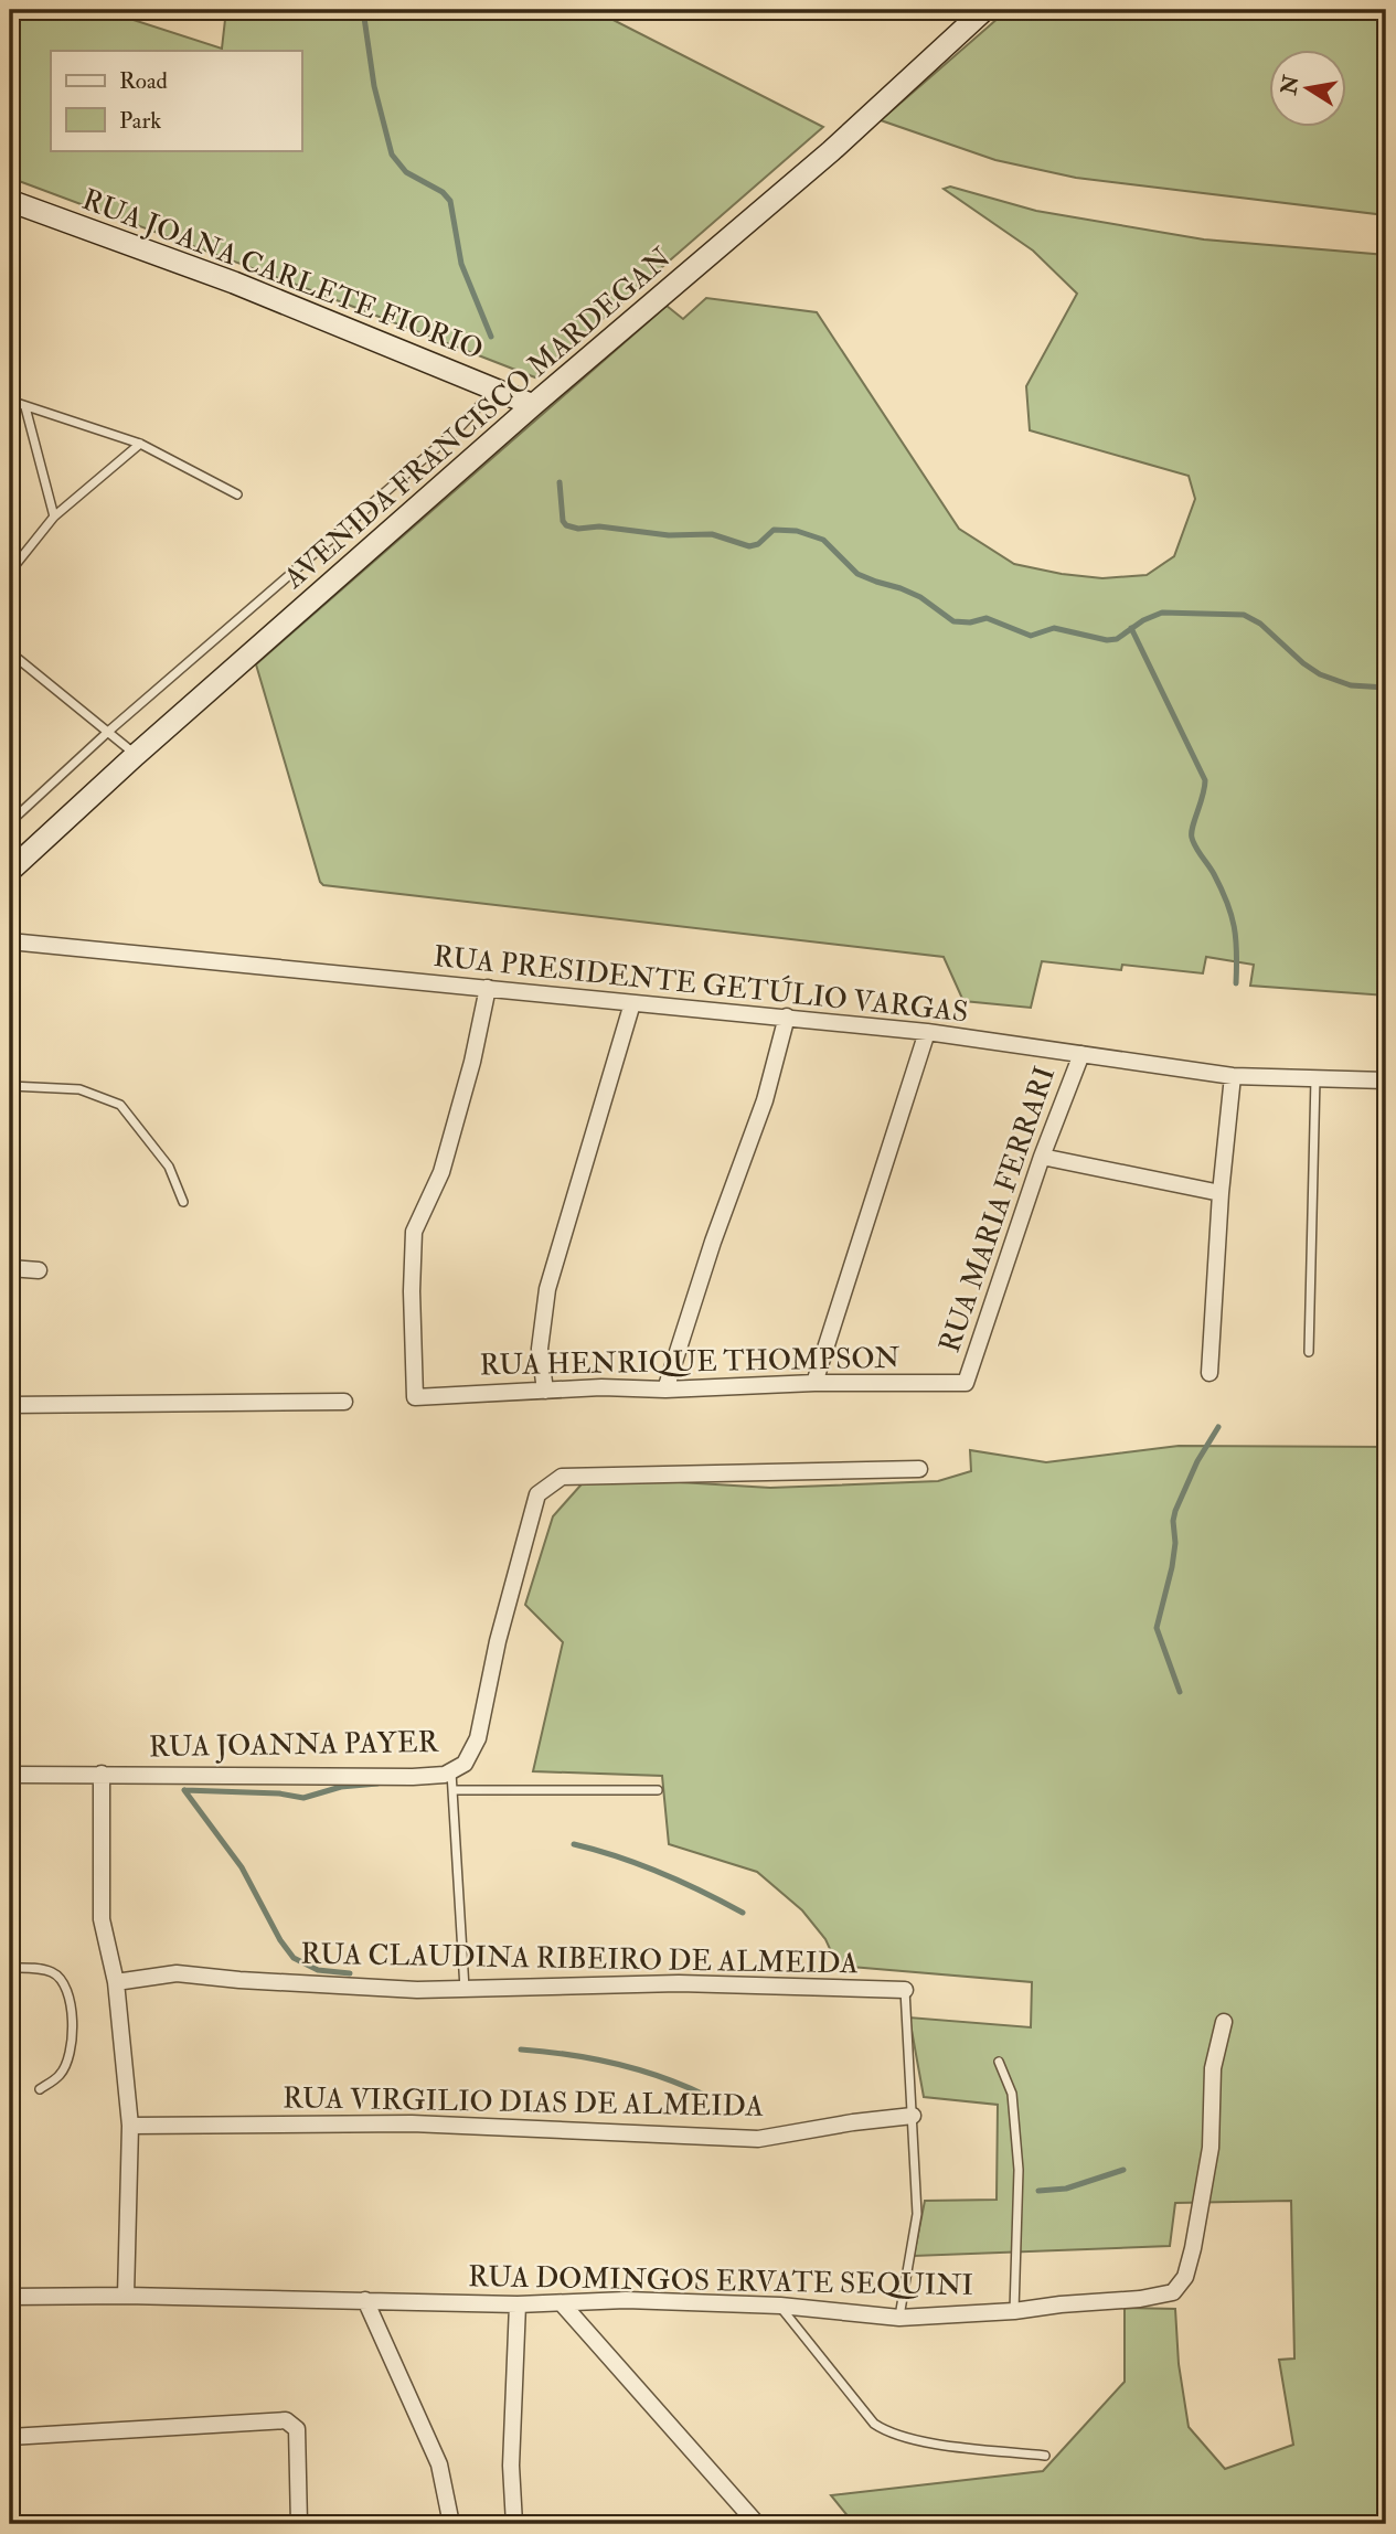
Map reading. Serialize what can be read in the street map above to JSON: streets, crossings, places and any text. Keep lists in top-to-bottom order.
{
  "streets": {
    "main road": ["RUA JOANA CARLETE FIORIO", "AVENIDA FRANCISCO MARDEGAN"],
    "street": [
      "RUA PRESIDENTE GETÚLIO VARGAS",
      "RUA MARIA FERRARI",
      "RUA HENRIQUE THOMPSON",
      "RUA JOANNA PAYER",
      "RUA CLAUDINA RIBEIRO DE ALMEIDA",
      "RUA VIRGILIO DIAS DE ALMEIDA",
      "RUA DOMINGOS ERVATE SEQUINI"
    ]
  },
  "crossings": [
    ["RUA JOANA CARLETE FIORIO", "AVENIDA FRANCISCO MARDEGAN"],
    ["RUA PRESIDENTE GETÚLIO VARGAS", "RUA MARIA FERRARI"],
    ["RUA PRESIDENTE GETÚLIO VARGAS", "RUA HENRIQUE THOMPSON"],
    ["RUA MARIA FERRARI", "RUA HENRIQUE THOMPSON"]
  ],
  "legend": ["Road", "Park"],
  "north": "left"
}
